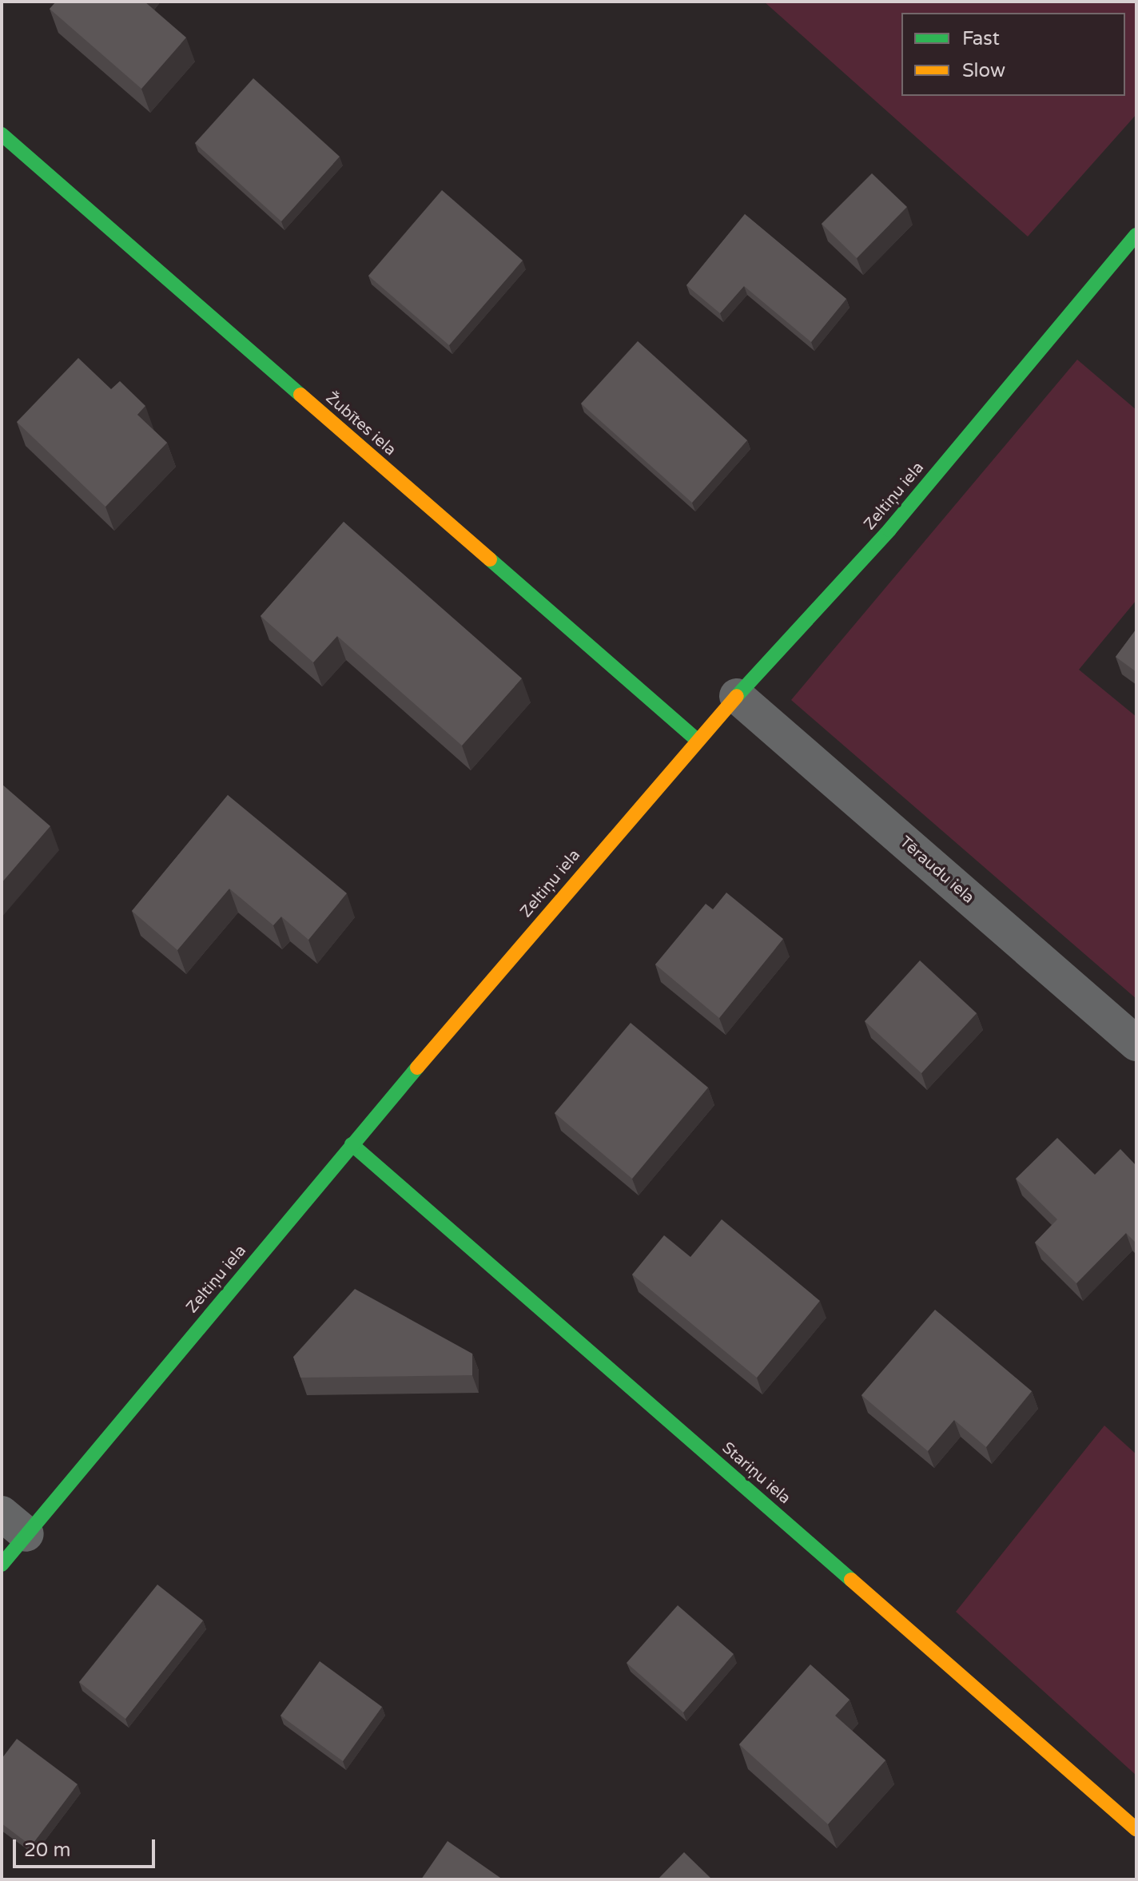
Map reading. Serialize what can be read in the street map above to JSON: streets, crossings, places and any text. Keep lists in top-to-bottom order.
{
  "streets": {
    "street": [
      "Žubītes iela",
      "Zeltiņu iela",
      "Tēraudu iela",
      "Stariņu iela"
    ]
  },
  "crossings": [
    ["Žubītes iela", "Zeltiņu iela"],
    ["Zeltiņu iela", "Tēraudu iela"],
    ["Zeltiņu iela", "Stariņu iela"]
  ],
  "legend": ["Fast", "Slow"],
  "scale_bar": "20 m"
}
